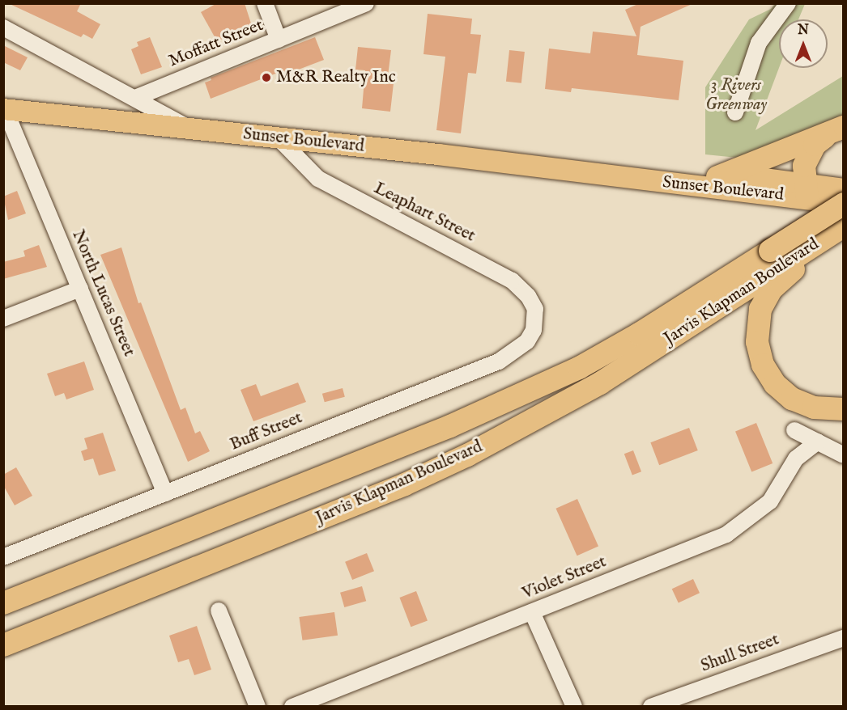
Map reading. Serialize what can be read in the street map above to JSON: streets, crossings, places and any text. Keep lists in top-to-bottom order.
{
  "streets": {
    "highway": ["Jarvis Klapman Boulevard"],
    "main road": ["Sunset Boulevard"],
    "street": [
      "Moffatt Street",
      "Leaphart Street",
      "North Lucas Street",
      "Buff Street",
      "Violet Street",
      "Shull Street"
    ]
  },
  "crossings": [
    ["Sunset Boulevard", "Leaphart Street"],
    ["Sunset Boulevard", "Jarvis Klapman Boulevard"],
    ["Sunset Boulevard", "North Lucas Street"],
    ["Leaphart Street", "Buff Street"],
    ["North Lucas Street", "Buff Street"]
  ],
  "parks": ["3 Rivers Greenway"],
  "places": ["M&R Realty Inc"],
  "north": "top"
}
